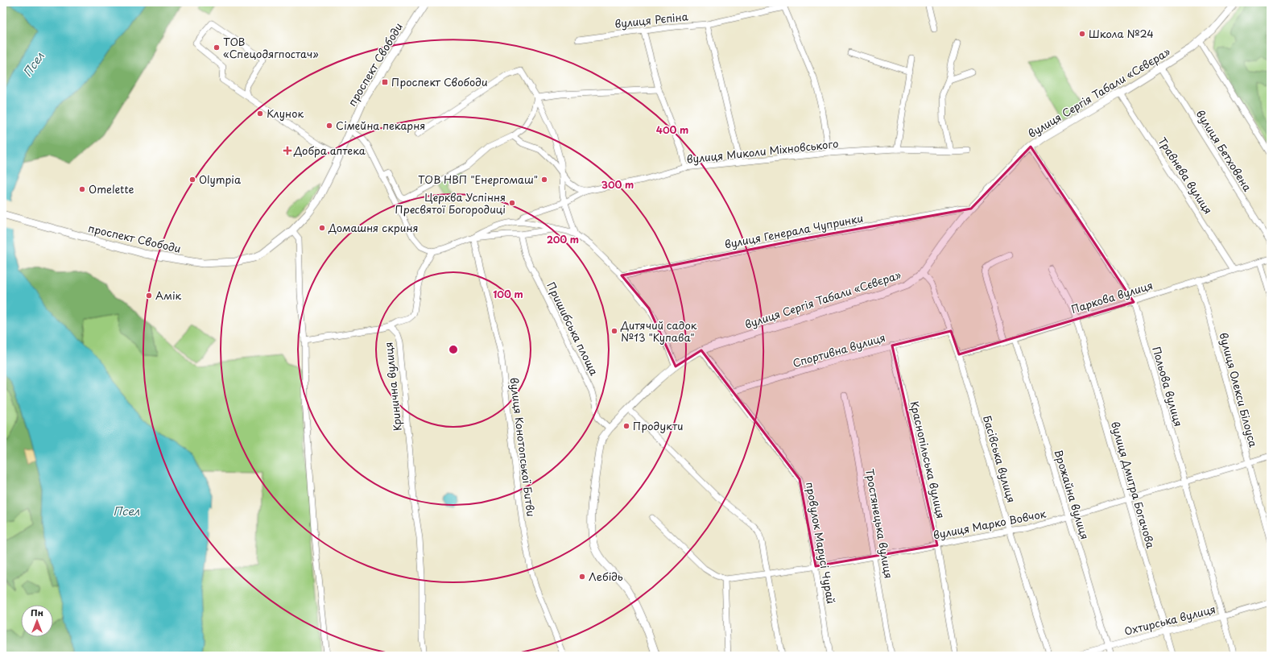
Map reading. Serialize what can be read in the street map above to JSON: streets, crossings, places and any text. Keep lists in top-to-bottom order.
{
  "streets": {
    "main road": ["проспект Свободи", "вулиця Сергія Табали «Сєвєра»"],
    "street": [
      "вулиця Рєпіна",
      "вулиця Бетховена",
      "вулиця Миколи Міхновського",
      "Травнева вулиця",
      "вулиця Генерала Чупринки",
      "Паркова вулиця",
      "Пришибська площа",
      "Спортивна вулиця",
      "Кринична вулиця",
      "Польова вулиця",
      "вулиця Олекси Білоуса",
      "вулиця Конотопської Битви",
      "Басівська вулиця",
      "Краснопільська вулиця",
      "вулиця Дмитра Богачова",
      "Врожайна вулиця",
      "Тростянецька вулиця",
      "вулиця Марко Вовчок",
      "провулок Марусі Чурай",
      "Охтирська вулиця"
    ]
  },
  "crossings": [
    ["вулиця Сергія Табали «Сєвєра»", "вулиця Бетховена"],
    ["вулиця Сергія Табали «Сєвєра»", "Травнева вулиця"],
    ["вулиця Сергія Табали «Сєвєра»", "вулиця Генерала Чупринки"],
    ["вулиця Сергія Табали «Сєвєра»", "Пришибська площа"],
    ["вулиця Сергія Табали «Сєвєра»", "Польова вулиця"],
    ["вулиця Сергія Табали «Сєвєра»", "Басівська вулиця"],
    ["вулиця Сергія Табали «Сєвєра»", "провулок Марусі Чурай"],
    ["Травнева вулиця", "Паркова вулиця"],
    ["Паркова вулиця", "Польова вулиця"],
    ["Паркова вулиця", "вулиця Олекси Білоуса"],
    ["Паркова вулиця", "Басівська вулиця"],
    ["Паркова вулиця", "вулиця Дмитра Богачова"],
    ["Паркова вулиця", "Врожайна вулиця"],
    ["Спортивна вулиця", "Басівська вулиця"],
    ["Спортивна вулиця", "Краснопільська вулиця"],
    ["Спортивна вулиця", "провулок Марусі Чурай"],
    ["Польова вулиця", "вулиця Марко Вовчок"],
    ["Польова вулиця", "Охтирська вулиця"],
    ["вулиця Олекси Білоуса", "вулиця Марко Вовчок"],
    ["Басівська вулиця", "вулиця Марко Вовчок"],
    ["Краснопільська вулиця", "вулиця Марко Вовчок"],
    ["вулиця Дмитра Богачова", "вулиця Марко Вовчок"],
    ["вулиця Дмитра Богачова", "Охтирська вулиця"],
    ["Врожайна вулиця", "вулиця Марко Вовчок"],
    ["Врожайна вулиця", "Охтирська вулиця"],
    ["Тростянецька вулиця", "вулиця Марко Вовчок"],
    ["вулиця Марко Вовчок", "провулок Марусі Чурай"]
  ],
  "water": ["Псел"],
  "places": {
    "other": [
      "Школа №24",
      "ТОВ «Спецодягпостач»",
      "Клунок",
      "Сімейна пекарня",
      "Olympia",
      "ТОВ НВП \"Енергомаш\"",
      "Omelette",
      "Церква Успіння Пресвятої Богородиці",
      "Домашня скриня",
      "Амік",
      "Дитячий садок №13 \"Купава\"",
      "Продукти",
      "Лебідь"
    ],
    "transit": ["Проспект Свободи"],
    "health": ["Добра аптека"]
  },
  "north": "top",
  "rings": [
    "400 m",
    "300 m",
    "200 m",
    "100 m"
  ]
}
